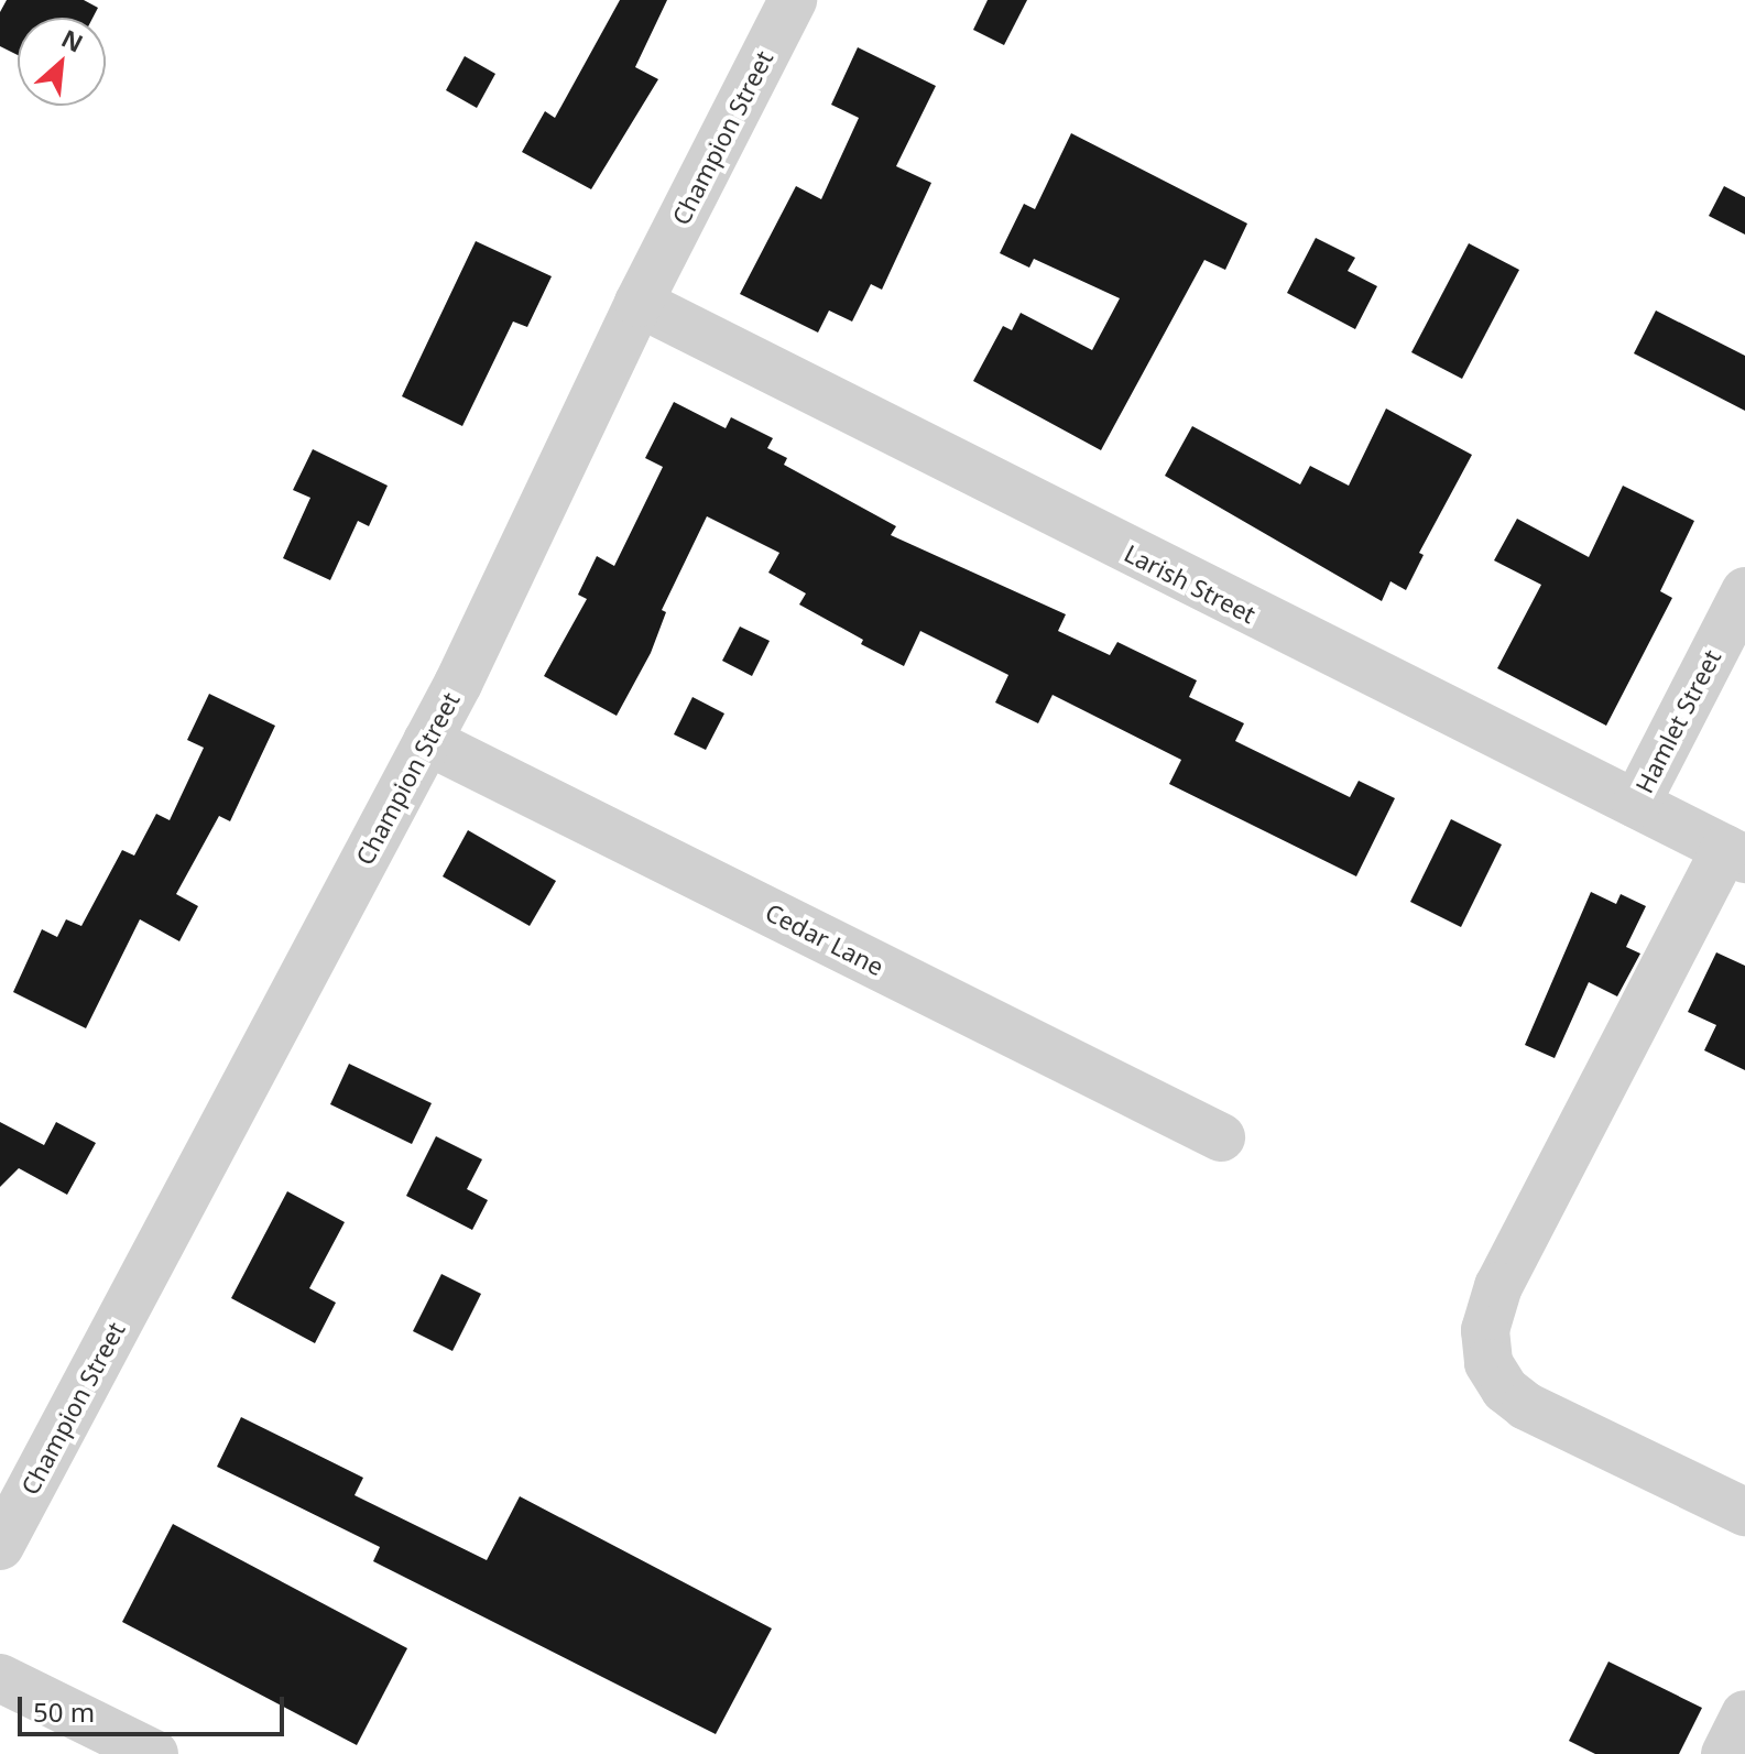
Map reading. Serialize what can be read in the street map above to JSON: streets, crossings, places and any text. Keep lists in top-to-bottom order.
{
  "streets": {
    "street": [
      "Champion Street",
      "Larish Street",
      "Hamlet Street",
      "Cedar Lane"
    ]
  },
  "crossings": [
    ["Champion Street", "Larish Street"],
    ["Champion Street", "Cedar Lane"],
    ["Larish Street", "Hamlet Street"]
  ],
  "scale_bar": "50 m",
  "north": "top right"
}
